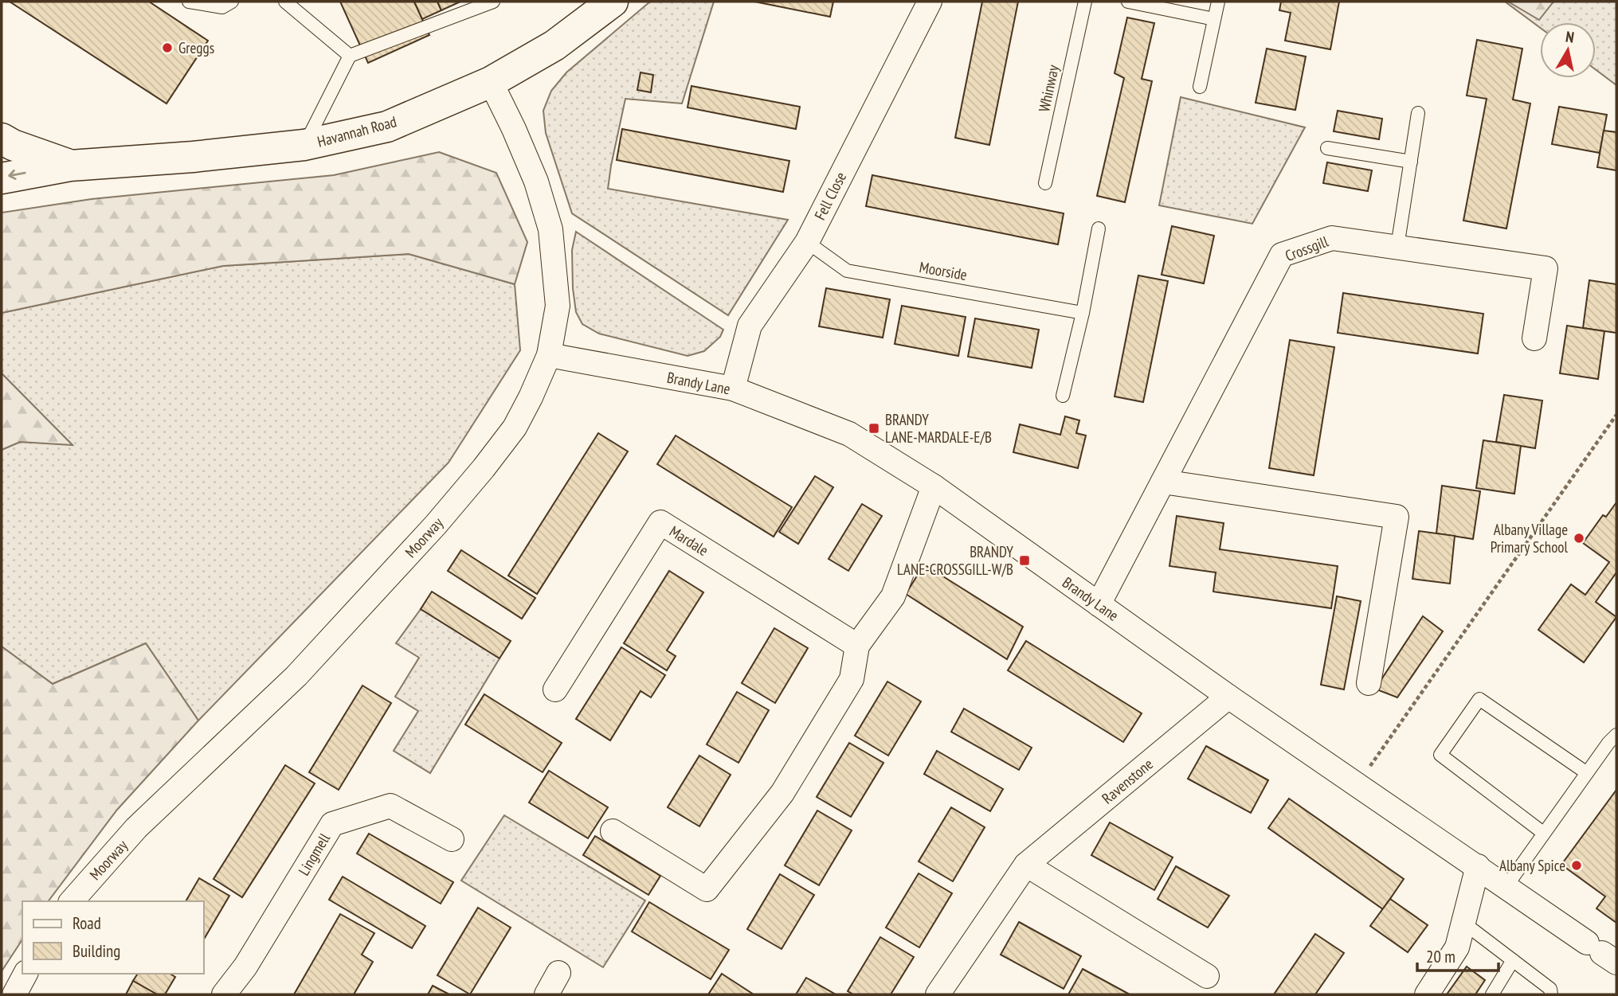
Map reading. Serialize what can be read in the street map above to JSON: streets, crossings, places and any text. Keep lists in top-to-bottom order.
{
  "streets": {
    "main road": ["Havannah Road"],
    "street": [
      "Fell Close",
      "Crossgill",
      "Brandy Lane",
      "Moorway",
      "Mardale",
      "Ravenstone",
      "Lingmell"
    ],
    "lane": ["Whinway", "Moorside"]
  },
  "crossings": [
    ["Havannah Road", "Moorway"],
    ["Fell Close", "Moorside"],
    ["Fell Close", "Brandy Lane"],
    ["Crossgill", "Brandy Lane"],
    ["Brandy Lane", "Moorway"],
    ["Brandy Lane", "Ravenstone"]
  ],
  "places": {
    "other": ["Greggs", "Albany Village Primary School", "Albany Spice"],
    "transit": ["BRANDY LANE-MARDALE-E/B", "BRANDY LANE-CROSSGILL-W/B"]
  },
  "legend": ["Road", "Building"],
  "scale_bar": "20 m",
  "north": "top"
}
